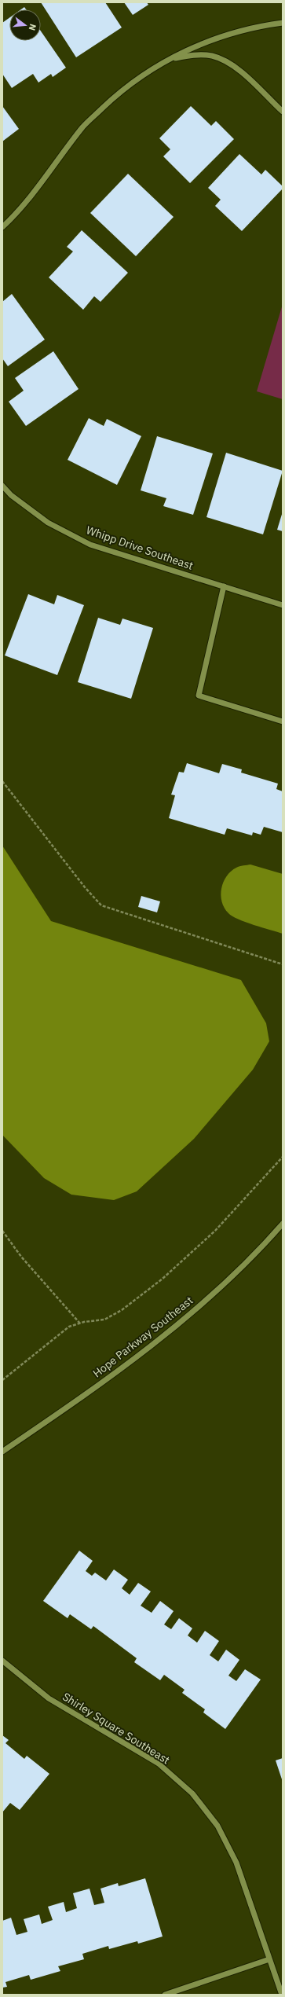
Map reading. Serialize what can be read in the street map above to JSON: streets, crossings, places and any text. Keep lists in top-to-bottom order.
{
  "streets": {
    "street": ["Whipp Drive Southeast", "Hope Parkway Southeast", "Shirley Square Southeast"]
  },
  "north": "right"
}
